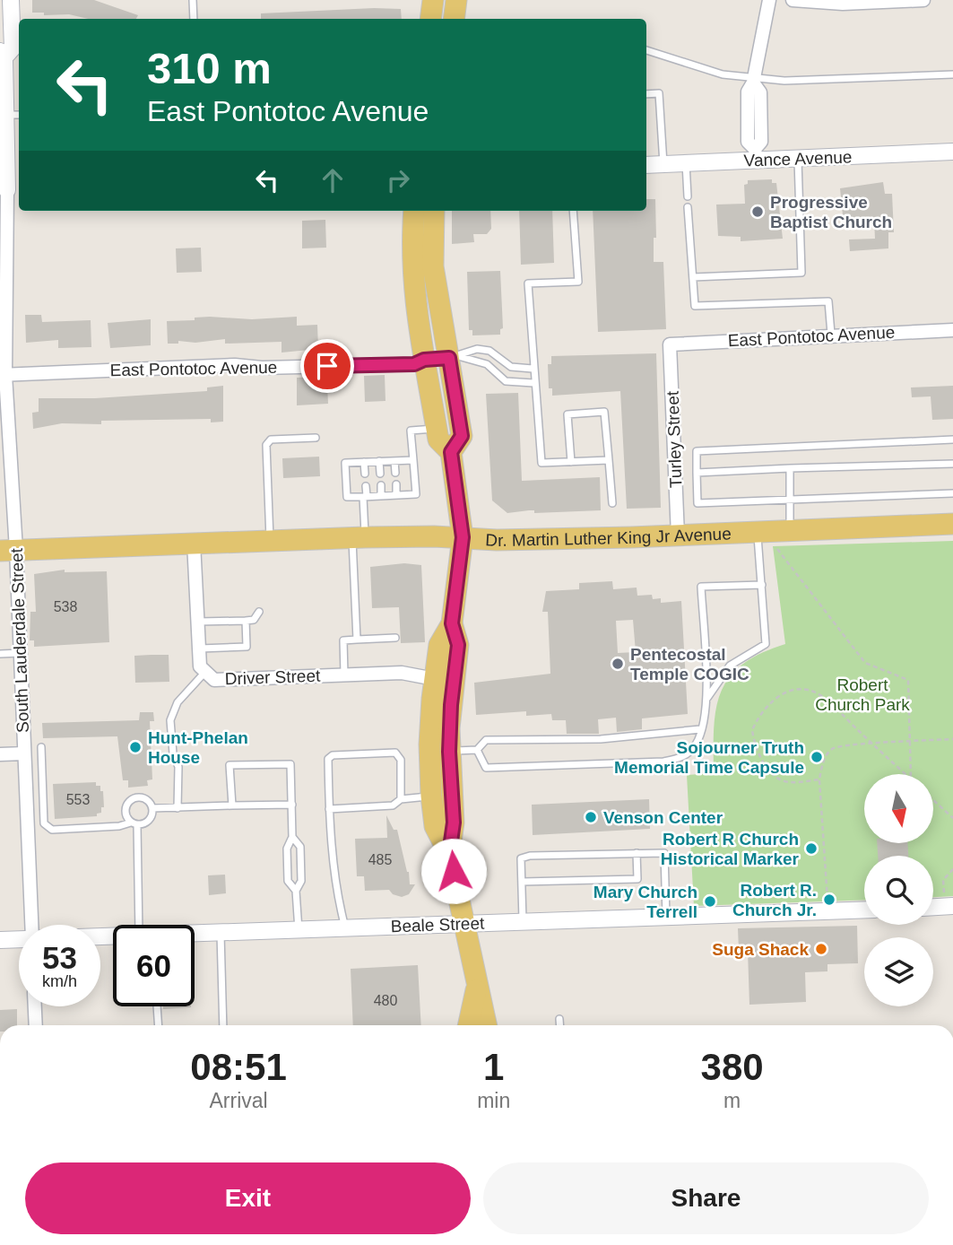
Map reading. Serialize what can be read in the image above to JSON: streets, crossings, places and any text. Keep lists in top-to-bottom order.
{
  "streets": {
    "main road": ["Dr. Martin Luther King Jr Avenue"],
    "street": [
      "Vance Avenue",
      "East Pontotoc Avenue",
      "Turley Street",
      "South Lauderdale Street",
      "Driver Street",
      "Beale Street"
    ]
  },
  "crossings": [
    ["East Pontotoc Avenue", "Turley Street"],
    ["East Pontotoc Avenue", "South Lauderdale Street"],
    ["Turley Street", "Dr. Martin Luther King Jr Avenue"],
    ["Dr. Martin Luther King Jr Avenue", "South Lauderdale Street"],
    ["Dr. Martin Luther King Jr Avenue", "Driver Street"]
  ],
  "parks": ["Robert Church Park"],
  "places": [
    "Progressive Baptist Church",
    "Pentecostal Temple COGIC",
    "Hunt-Phelan House",
    "Sojourner Truth Memorial Time Capsule",
    "Venson Center",
    "Robert R Church Historical Marker",
    "Robert R. Church Jr.",
    "Mary Church Terrell",
    "Suga Shack"
  ],
  "house_numbers": [
    "538",
    "553",
    "485",
    "480"
  ],
  "north": "bottom",
  "page": {
    "turn": ["310 m", "East Pontotoc Avenue"],
    "speed": "53 km/h",
    "limit": "60",
    "eta": [
      "08:51",
      "Arrival",
      "1",
      "min",
      "380",
      "m"
    ],
    "buttons": ["Exit", "Share"]
  }
}
